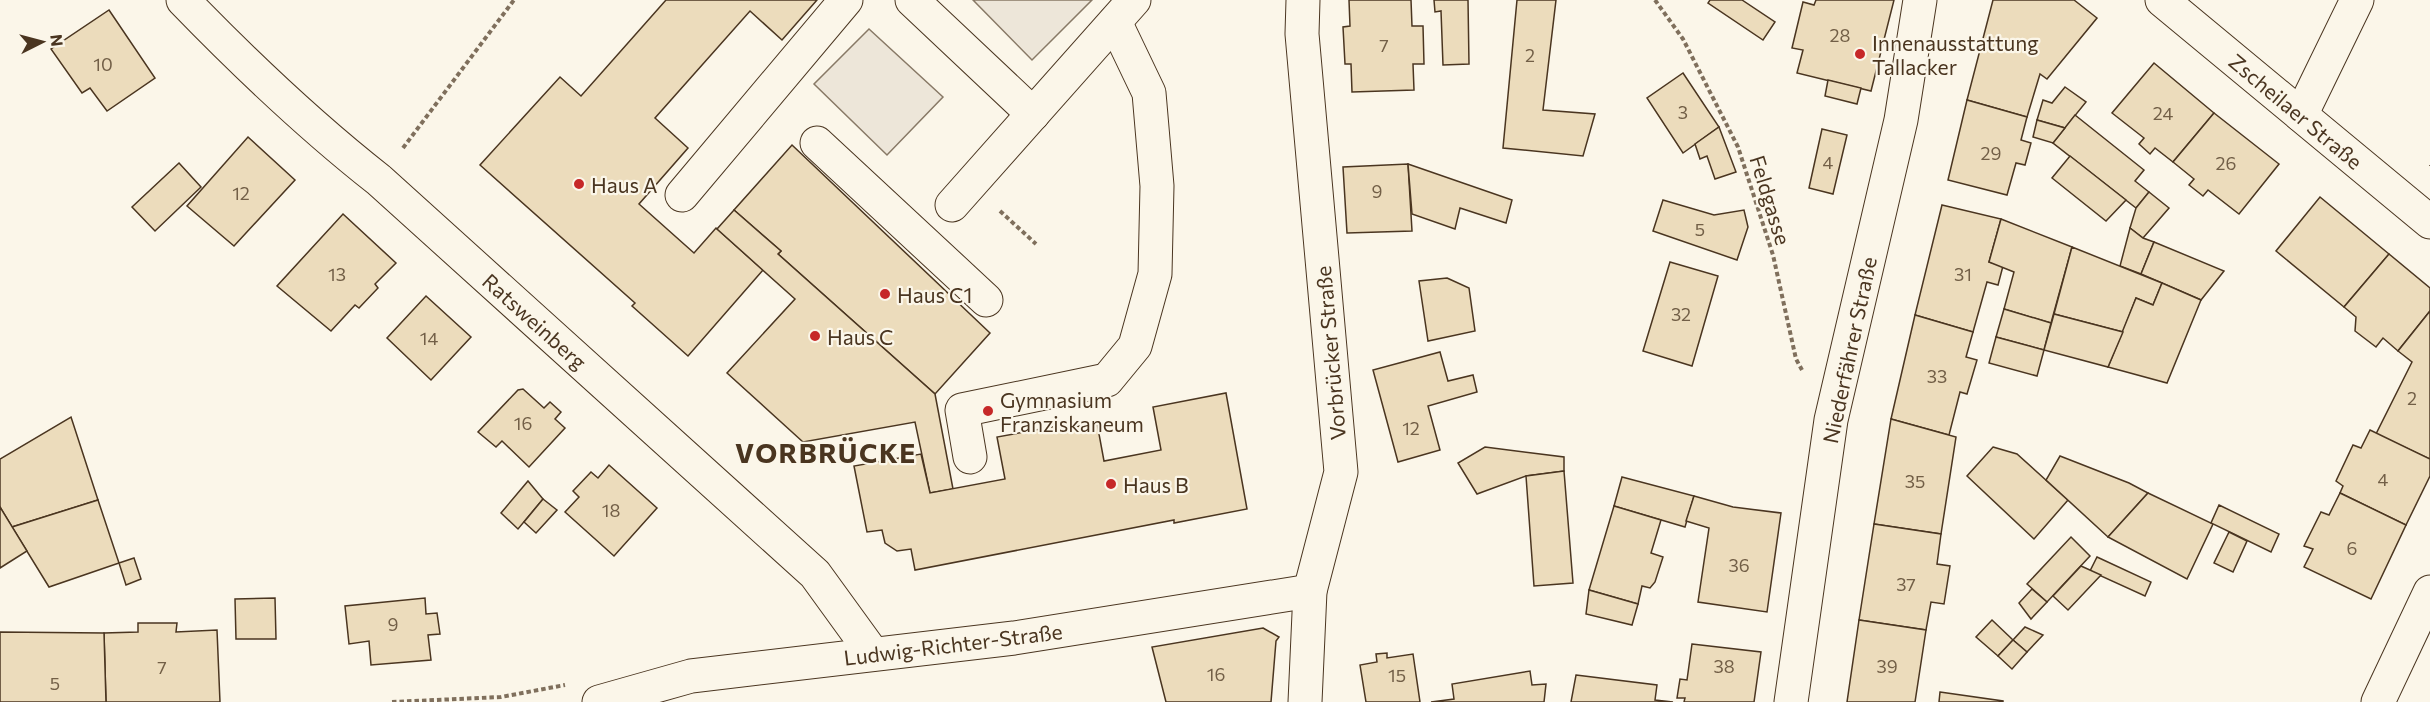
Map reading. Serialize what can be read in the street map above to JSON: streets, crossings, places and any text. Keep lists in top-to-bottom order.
{
  "streets": {
    "street": [
      "Zscheilaer Straße",
      "Ratsweinberg",
      "Niederfährer Straße",
      "Vorbrücker Straße",
      "Ludwig-Richter-Straße"
    ],
    "path": ["Feldgasse"]
  },
  "crossings": [
    ["Feldgasse", "Niederfährer Straße"],
    ["Ratsweinberg", "Ludwig-Richter-Straße"],
    ["Vorbrücker Straße", "Ludwig-Richter-Straße"]
  ],
  "districts": ["VORBRÜCKE"],
  "places": [
    "Innenausstattung Tallacker",
    "Haus A",
    "Haus C1",
    "Haus C",
    "Gymnasium Franziskaneum",
    "Haus B"
  ],
  "house_numbers": [
    "28",
    "7",
    "2",
    "10",
    "3",
    "24",
    "29",
    "4",
    "26",
    "9",
    "12",
    "5",
    "13",
    "31",
    "32",
    "14",
    "33",
    "2",
    "16",
    "12",
    "4",
    "35",
    "18",
    "6",
    "36",
    "37",
    "9",
    "38",
    "39",
    "7",
    "16",
    "15",
    "5"
  ],
  "north": "right"
}
